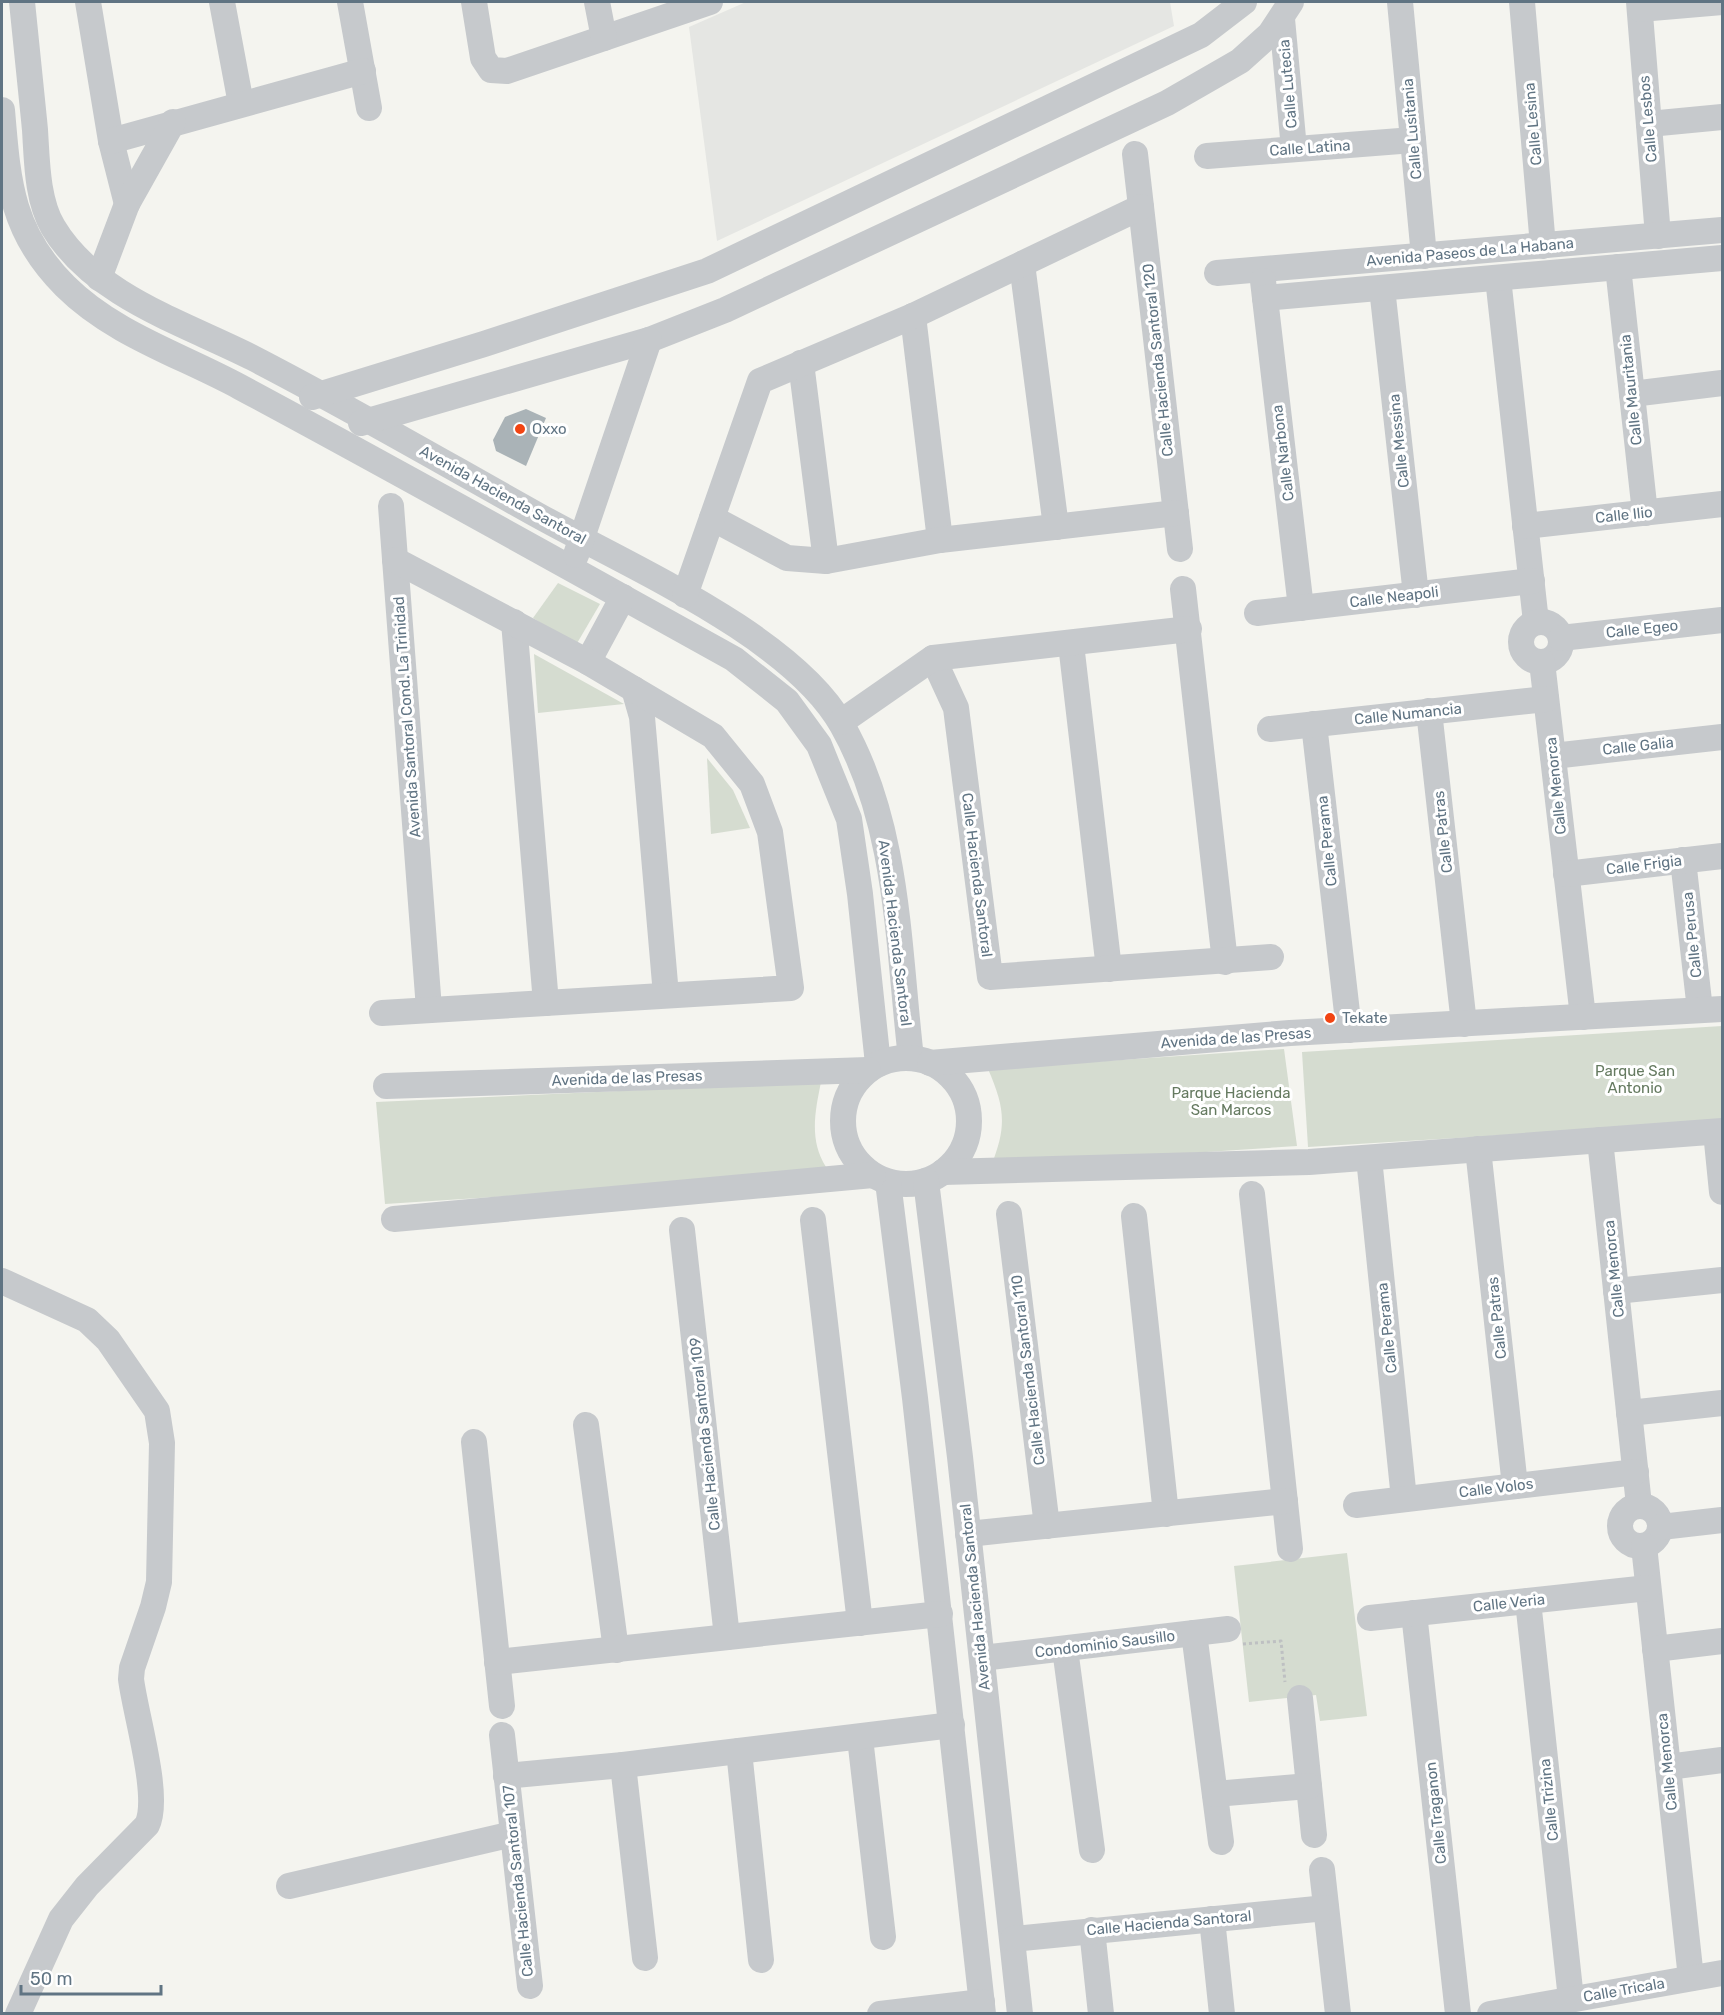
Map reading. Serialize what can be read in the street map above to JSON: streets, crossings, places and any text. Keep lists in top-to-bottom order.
{
  "streets": {
    "street": [
      "Calle Lutecia",
      "Calle Lesbos",
      "Calle Lesina",
      "Calle Lusitania",
      "Calle Latina",
      "Avenida Paseos de La Habana",
      "Calle Hacienda Santoral 120",
      "Calle Mauritania",
      "Calle Messina",
      "Calle Narbona",
      "Avenida Hacienda Santoral",
      "Calle Ilio",
      "Calle Neapoli",
      "Calle Egeo",
      "Calle Numancia",
      "Avenida Santoral Cond. La Trinidad",
      "Calle Galia",
      "Calle Menorca",
      "Calle Patras",
      "Calle Perama",
      "Calle Frigia",
      "Calle Hacienda Santoral",
      "Calle Perusa",
      "Avenida de las Presas",
      "Calle Hacienda Santoral 110",
      "Calle Hacienda Santoral 109",
      "Calle Volos",
      "Calle Veria",
      "Condominio Sausillo",
      "Calle Trizina",
      "Calle Traganon",
      "Calle Hacienda Santoral 107",
      "Calle Tricala"
    ]
  },
  "crossings": [
    ["Calle Lutecia", "Calle Latina"],
    ["Calle Lesbos", "Avenida Paseos de La Habana"],
    ["Calle Lesina", "Avenida Paseos de La Habana"],
    ["Calle Lusitania", "Calle Latina"],
    ["Calle Lusitania", "Avenida Paseos de La Habana"],
    ["Avenida Paseos de La Habana", "Calle Mauritania"],
    ["Avenida Paseos de La Habana", "Calle Messina"],
    ["Avenida Paseos de La Habana", "Calle Narbona"],
    ["Calle Mauritania", "Calle Ilio"],
    ["Calle Messina", "Calle Neapoli"],
    ["Calle Narbona", "Calle Neapoli"],
    ["Avenida Hacienda Santoral", "Calle Hacienda Santoral"],
    ["Avenida Hacienda Santoral", "Avenida de las Presas"],
    ["Avenida Hacienda Santoral", "Condominio Sausillo"],
    ["Calle Egeo", "Calle Menorca"],
    ["Calle Numancia", "Calle Menorca"],
    ["Calle Numancia", "Calle Patras"],
    ["Calle Numancia", "Calle Perama"],
    ["Calle Galia", "Calle Menorca"],
    ["Calle Menorca", "Calle Frigia"],
    ["Calle Menorca", "Avenida de las Presas"],
    ["Calle Menorca", "Calle Volos"],
    ["Calle Menorca", "Calle Veria"],
    ["Calle Menorca", "Calle Tricala"],
    ["Calle Patras", "Avenida de las Presas"],
    ["Calle Patras", "Calle Volos"],
    ["Calle Perama", "Avenida de las Presas"],
    ["Calle Perama", "Calle Volos"],
    ["Calle Frigia", "Calle Perusa"],
    ["Calle Perusa", "Avenida de las Presas"],
    ["Calle Veria", "Calle Trizina"],
    ["Calle Veria", "Calle Traganon"],
    ["Calle Trizina", "Calle Tricala"]
  ],
  "parks": ["Parque San Antonio", "Parque Hacienda San Marcos"],
  "places": ["Oxxo", "Tekate"],
  "scale_bar": "50 m"
}
